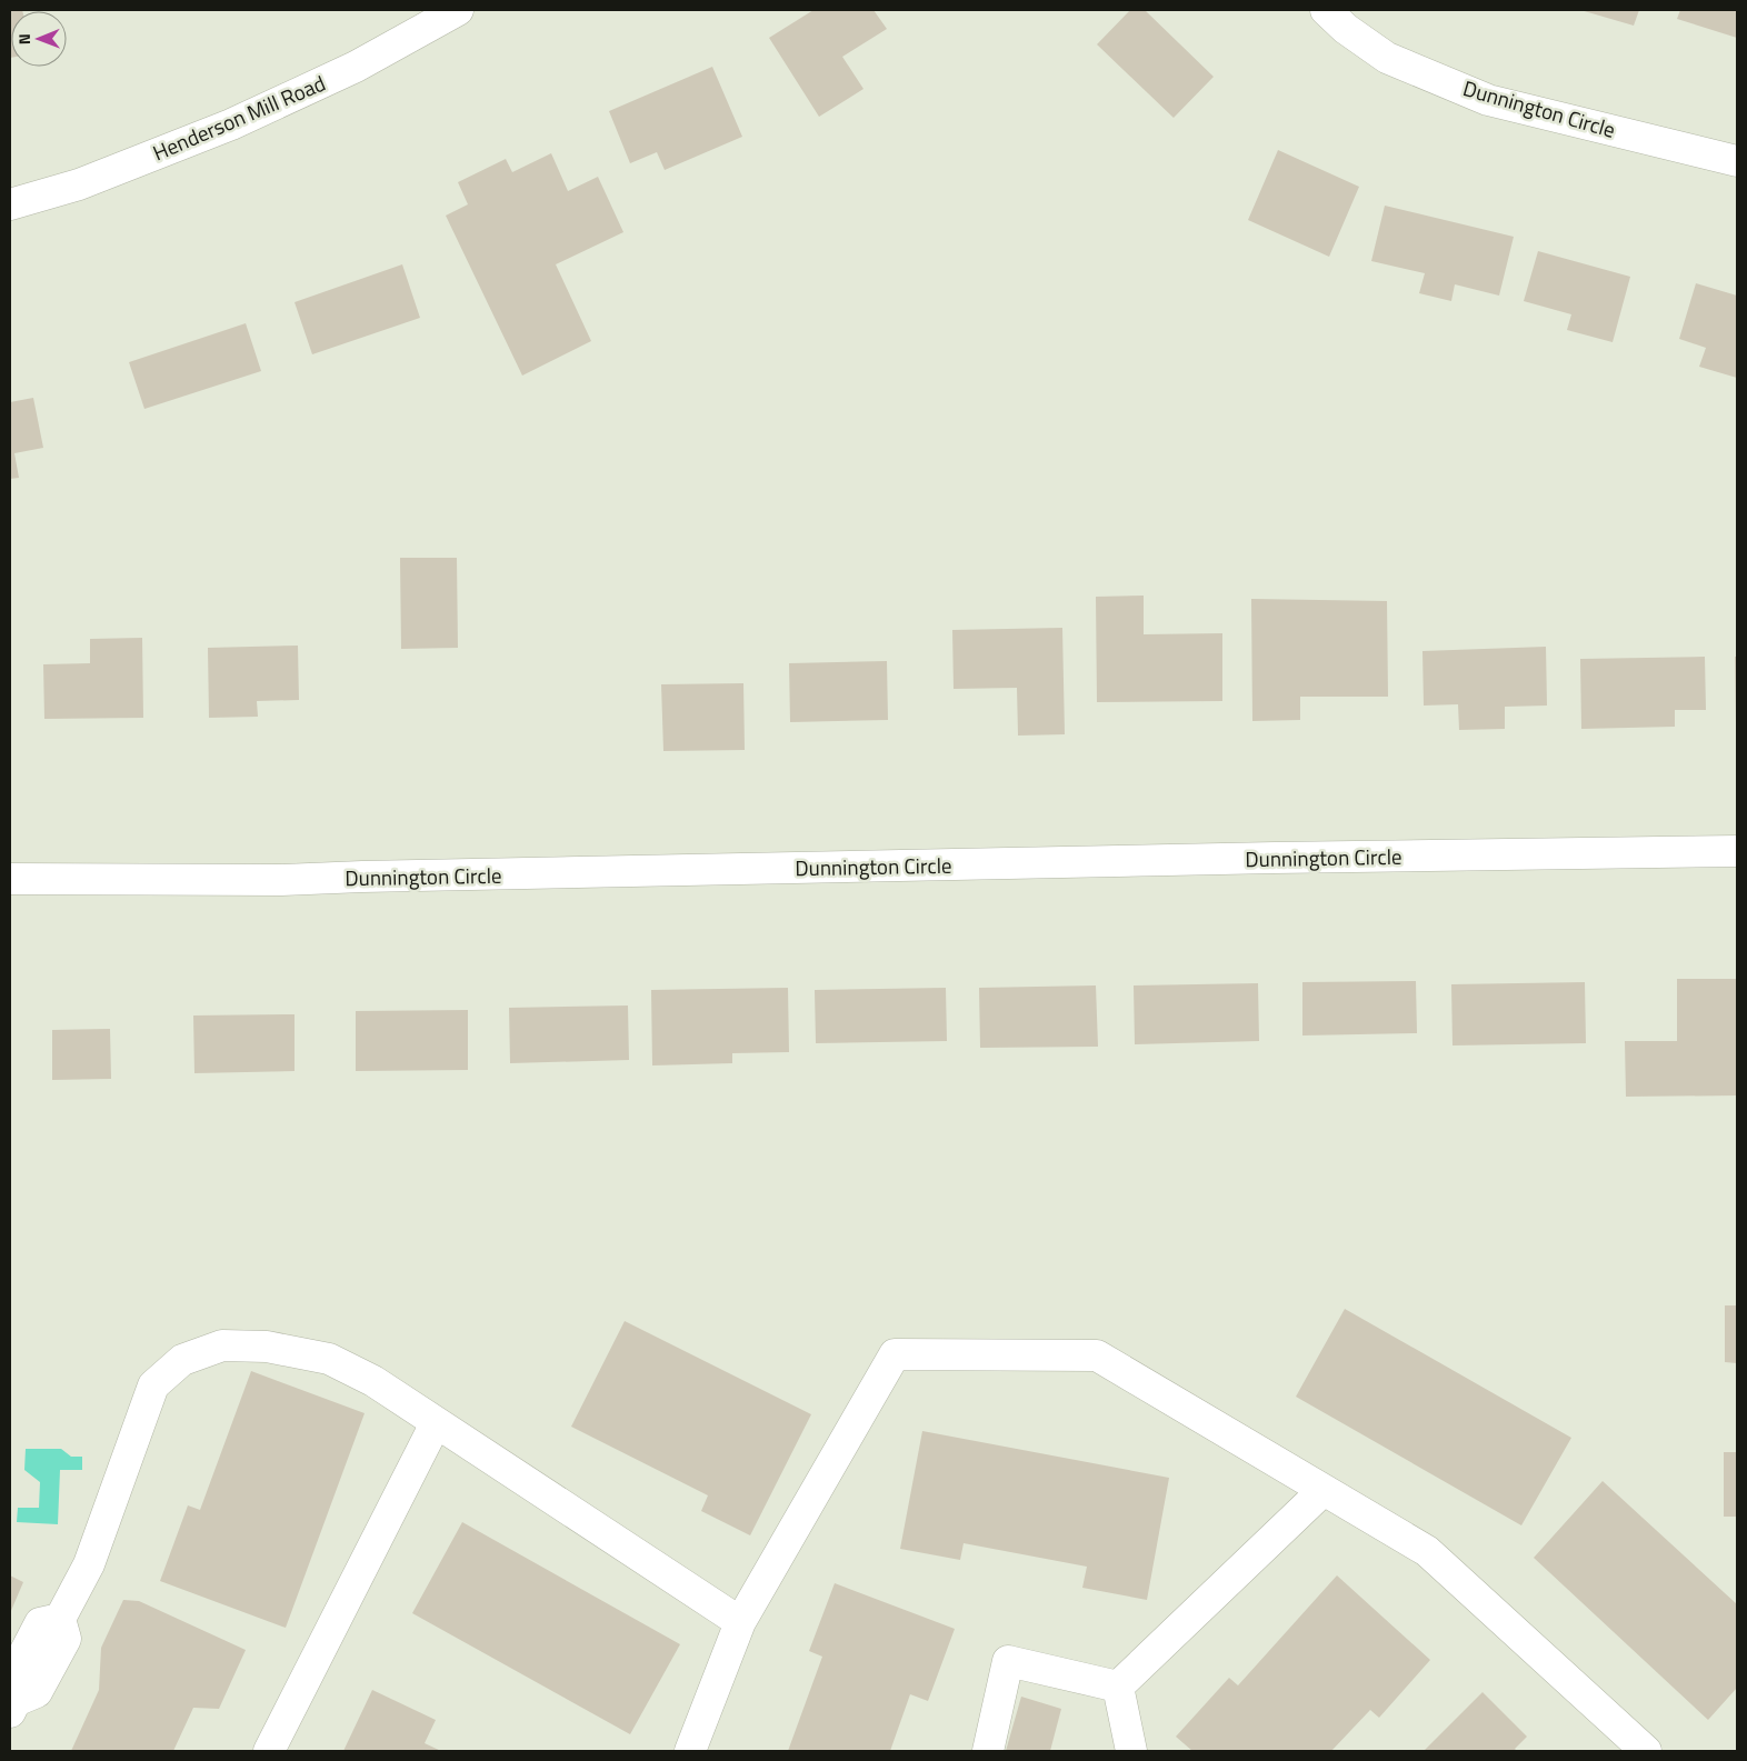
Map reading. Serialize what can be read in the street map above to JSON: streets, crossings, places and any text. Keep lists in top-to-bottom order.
{
  "streets": {
    "street": ["Dunnington Circle", "Henderson Mill Road"]
  },
  "north": "left"
}
